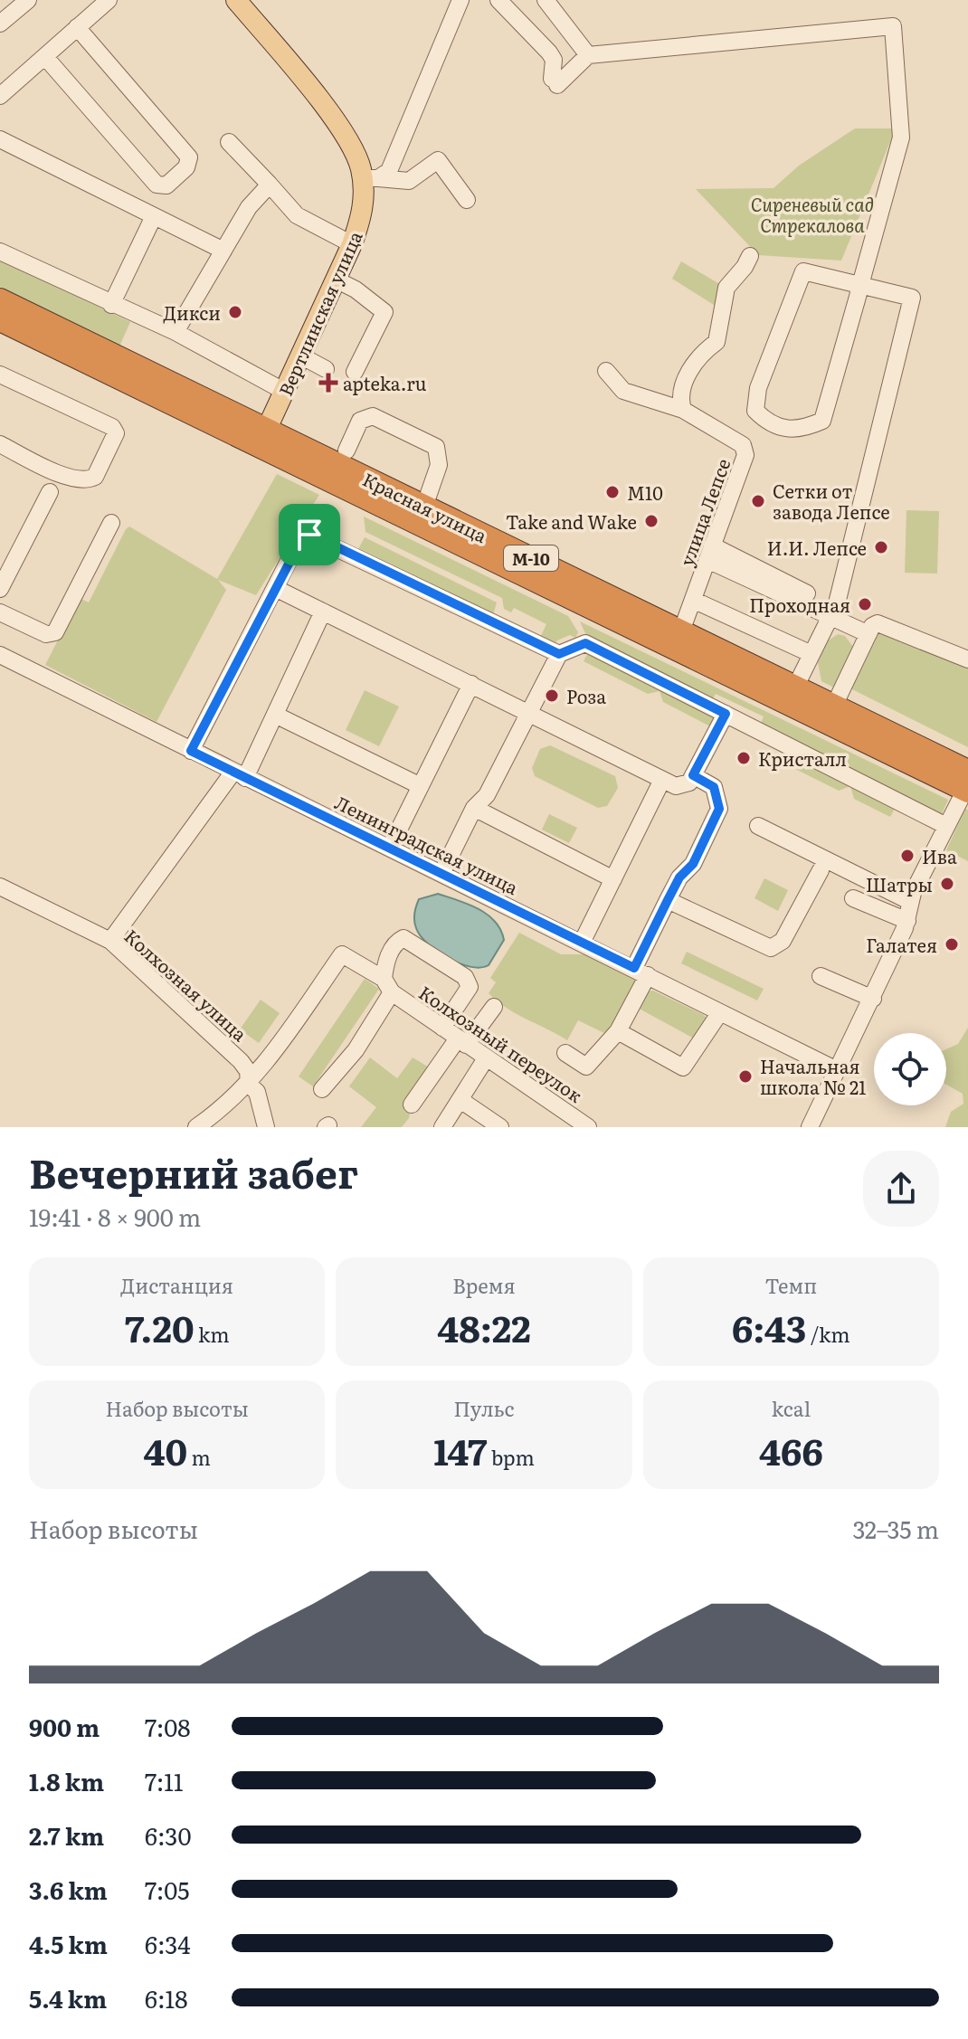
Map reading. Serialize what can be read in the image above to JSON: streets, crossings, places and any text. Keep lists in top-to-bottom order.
{
  "streets": {
    "highway": ["Красная улица", "М-10"],
    "main road": ["Вертлинская улица"],
    "street": [
      "улица Лепсе",
      "Ленинградская улица",
      "Колхозная улица",
      "Колхозный переулок"
    ]
  },
  "crossings": [
    ["Вертлинская улица", "Красная улица"],
    ["Красная улица", "улица Лепсе"],
    ["Колхозная улица", "Колхозный переулок"]
  ],
  "parks": ["Сиреневый сад Стрекалова"],
  "places": {
    "other": [
      "Дикси",
      "М10",
      "Сетки от завода Лепсе",
      "Take and Wake",
      "И.И. Лепсе",
      "Проходная",
      "Роза",
      "Кристалл",
      "Ива",
      "Шатры",
      "Галатея",
      "Начальная школа № 21"
    ],
    "health": ["apteka.ru"]
  },
  "page": {
    "heading": ["Вечерний забег", "19:41 · 8 × 900 m"],
    "stats": [
      ["Дистанция", "7.20 km"],
      ["Время", "48:22"],
      ["Темп", "6:43 /km"],
      ["Набор высоты", "40 m"],
      ["Пульс", "147 bpm"],
      ["kcal", "466"]
    ],
    "chart": ["Набор высоты", "32–35 m"],
    "list": [
      {
        "name": "900 m",
        "note": "7:08"
      },
      {
        "name": "1.8 km",
        "note": "7:11"
      },
      {
        "name": "2.7 km",
        "note": "6:30"
      },
      {
        "name": "3.6 km",
        "note": "7:05"
      },
      {
        "name": "4.5 km",
        "note": "6:34"
      },
      {
        "name": "5.4 km",
        "note": "6:18"
      }
    ]
  }
}
